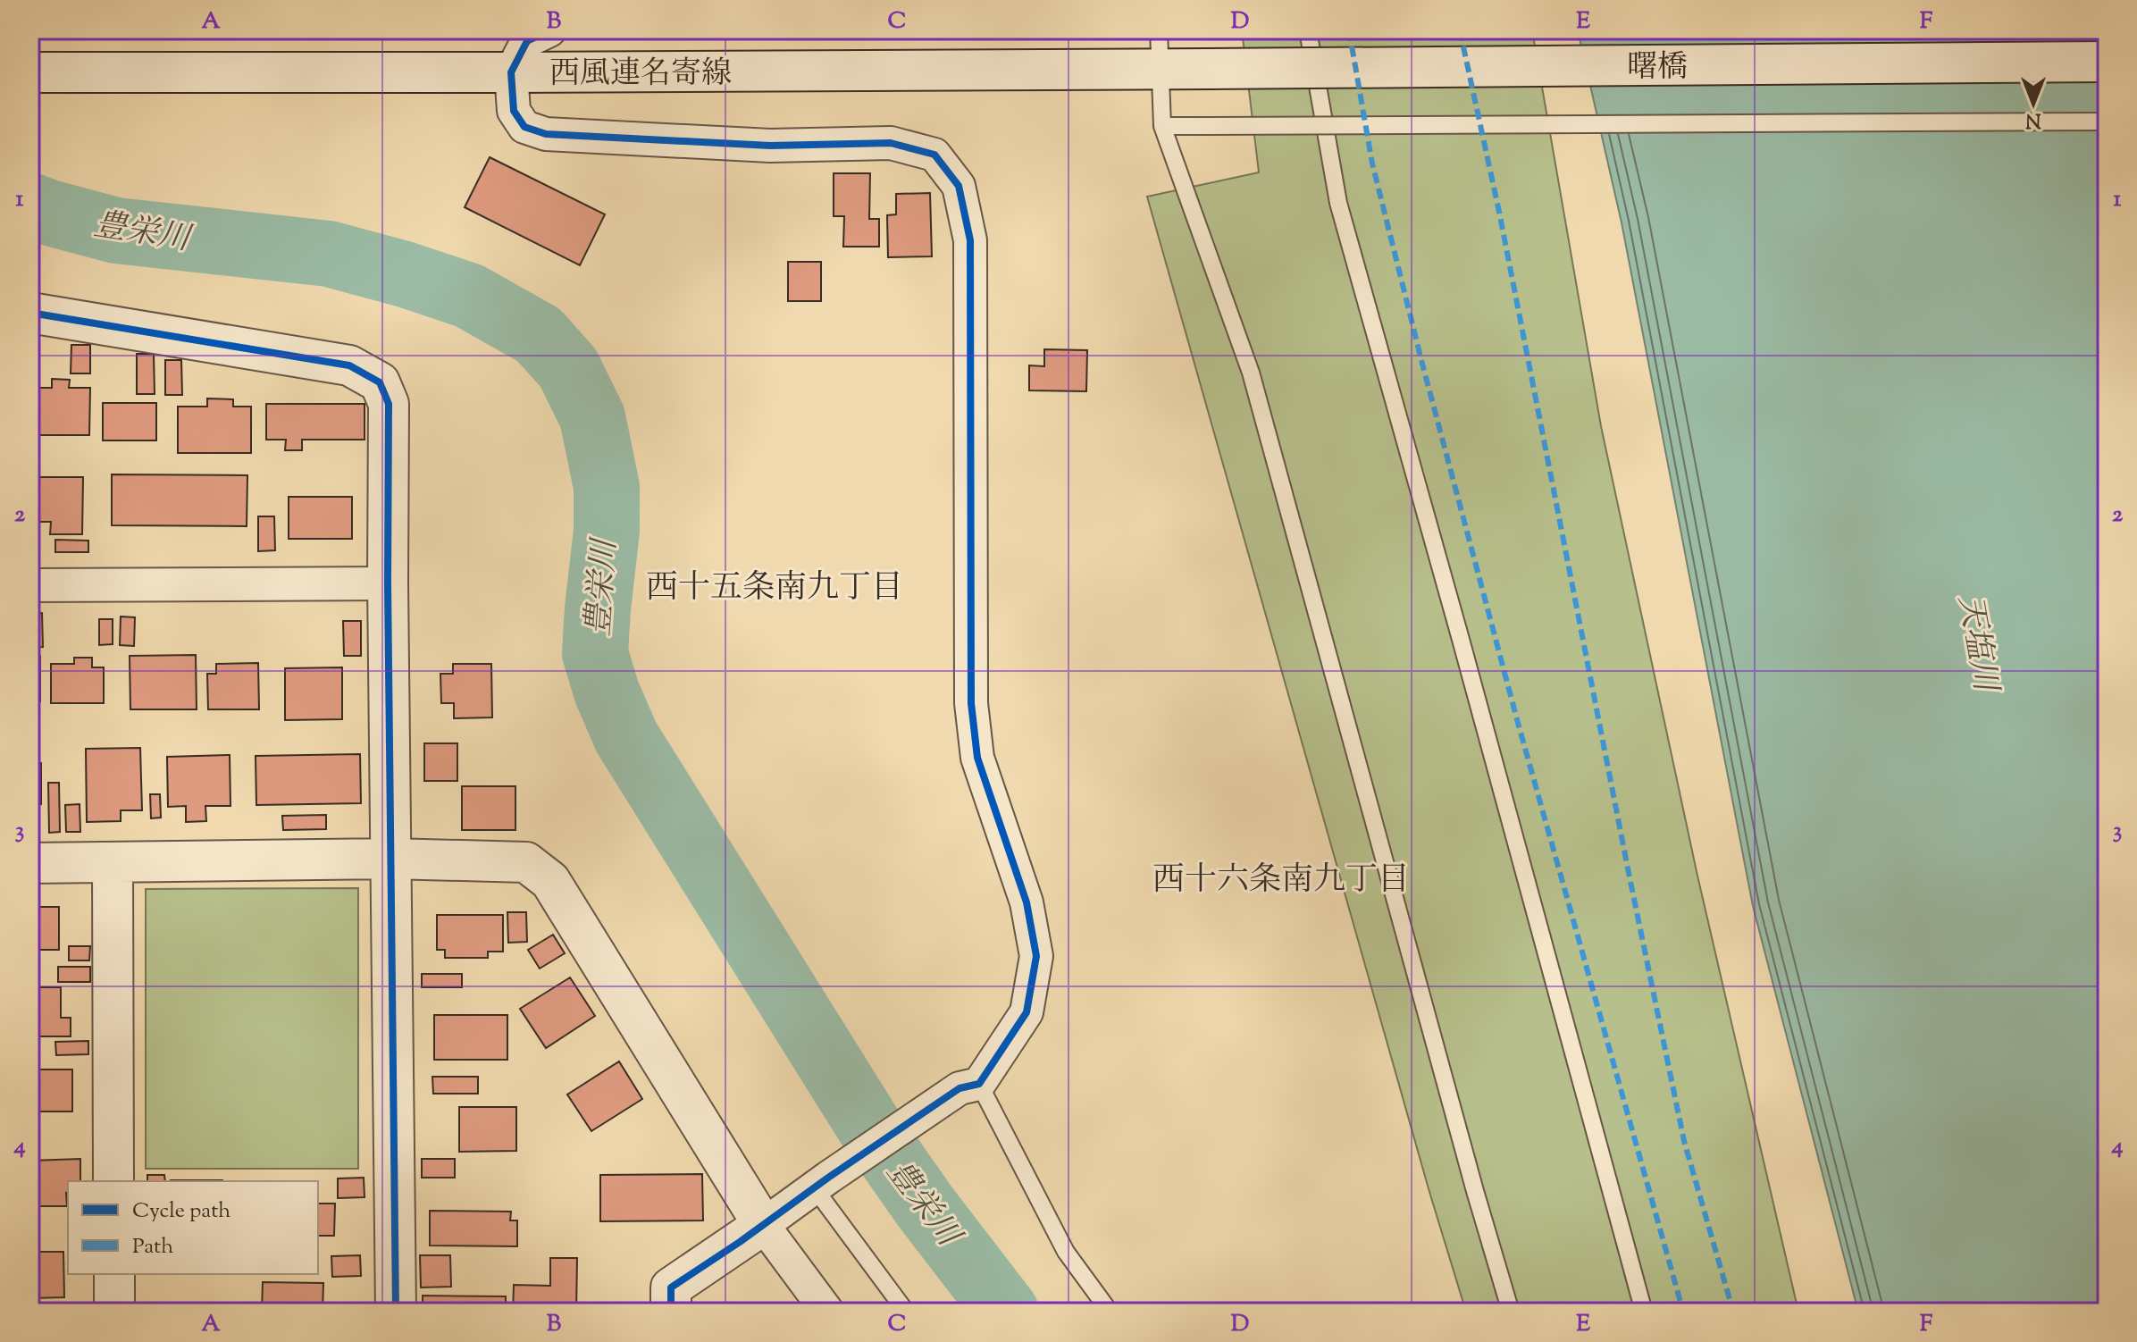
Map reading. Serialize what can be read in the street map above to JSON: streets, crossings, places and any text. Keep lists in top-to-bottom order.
{
  "streets": {
    "street": ["曙橋", "西風連名寄線"]
  },
  "crossings": [
    ["曙橋", "西風連名寄線"]
  ],
  "districts": ["西十五条南九丁目", "西十六条南九丁目"],
  "water": ["豊栄川", "天塩川"],
  "legend": ["Cycle path", "Path"],
  "north": "bottom",
  "grid": {
    "columns": [
      "A",
      "B",
      "C",
      "D",
      "E",
      "F"
    ],
    "rows": [
      "1",
      "2",
      "3",
      "4"
    ]
  }
}
